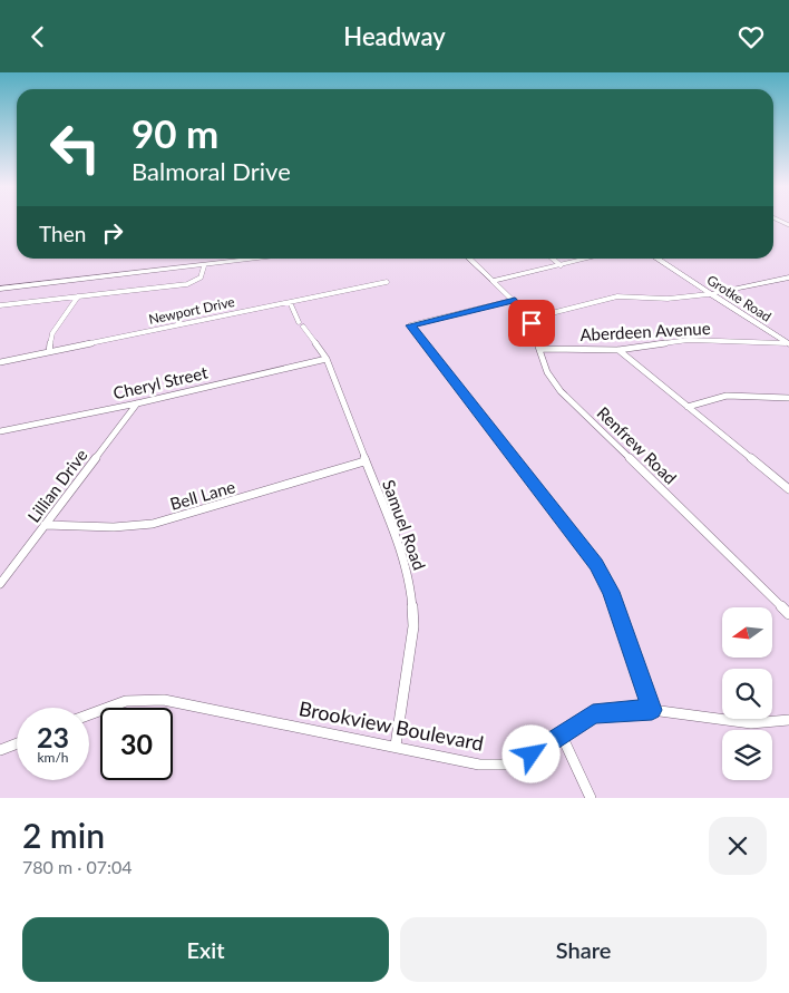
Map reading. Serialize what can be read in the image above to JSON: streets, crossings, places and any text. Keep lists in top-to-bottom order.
{
  "streets": {
    "street": [
      "Grotke Road",
      "Newport Drive",
      "Aberdeen Avenue",
      "Cheryl Street",
      "Renfrew Road",
      "Lillian Drive",
      "Bell Lane",
      "Samuel Road",
      "Brookview Boulevard"
    ]
  },
  "crossings": [
    ["Grotke Road", "Aberdeen Avenue"],
    ["Newport Drive", "Samuel Road"],
    ["Aberdeen Avenue", "Renfrew Road"],
    ["Cheryl Street", "Lillian Drive"],
    ["Cheryl Street", "Samuel Road"],
    ["Lillian Drive", "Bell Lane"],
    ["Bell Lane", "Samuel Road"],
    ["Samuel Road", "Brookview Boulevard"]
  ],
  "north": "left",
  "page": {
    "header": "Headway",
    "turn": ["90 m", "Balmoral Drive"],
    "then": "Then",
    "speed": "23 km/h",
    "limit": "30",
    "heading": ["2 min", "780 m · 07:04"],
    "buttons": ["Exit", "Share"]
  }
}
